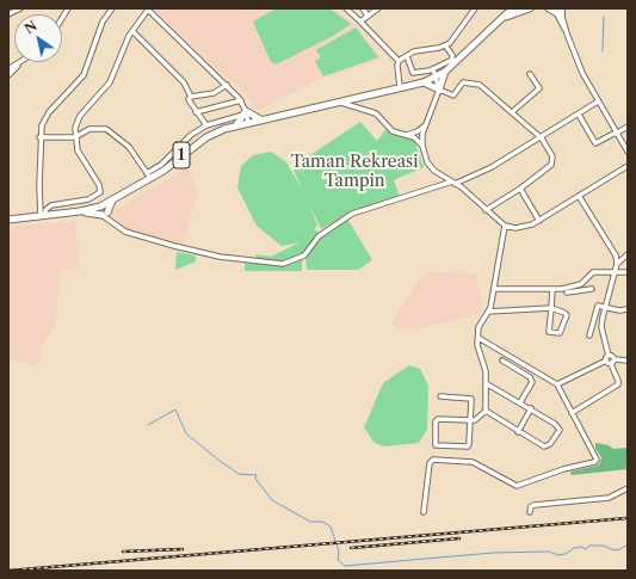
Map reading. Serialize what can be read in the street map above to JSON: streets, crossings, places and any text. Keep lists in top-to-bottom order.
{
  "streets": {
    "highway": ["1"]
  },
  "parks": ["Taman Rekreasi Tampin"],
  "north": "top left"
}
